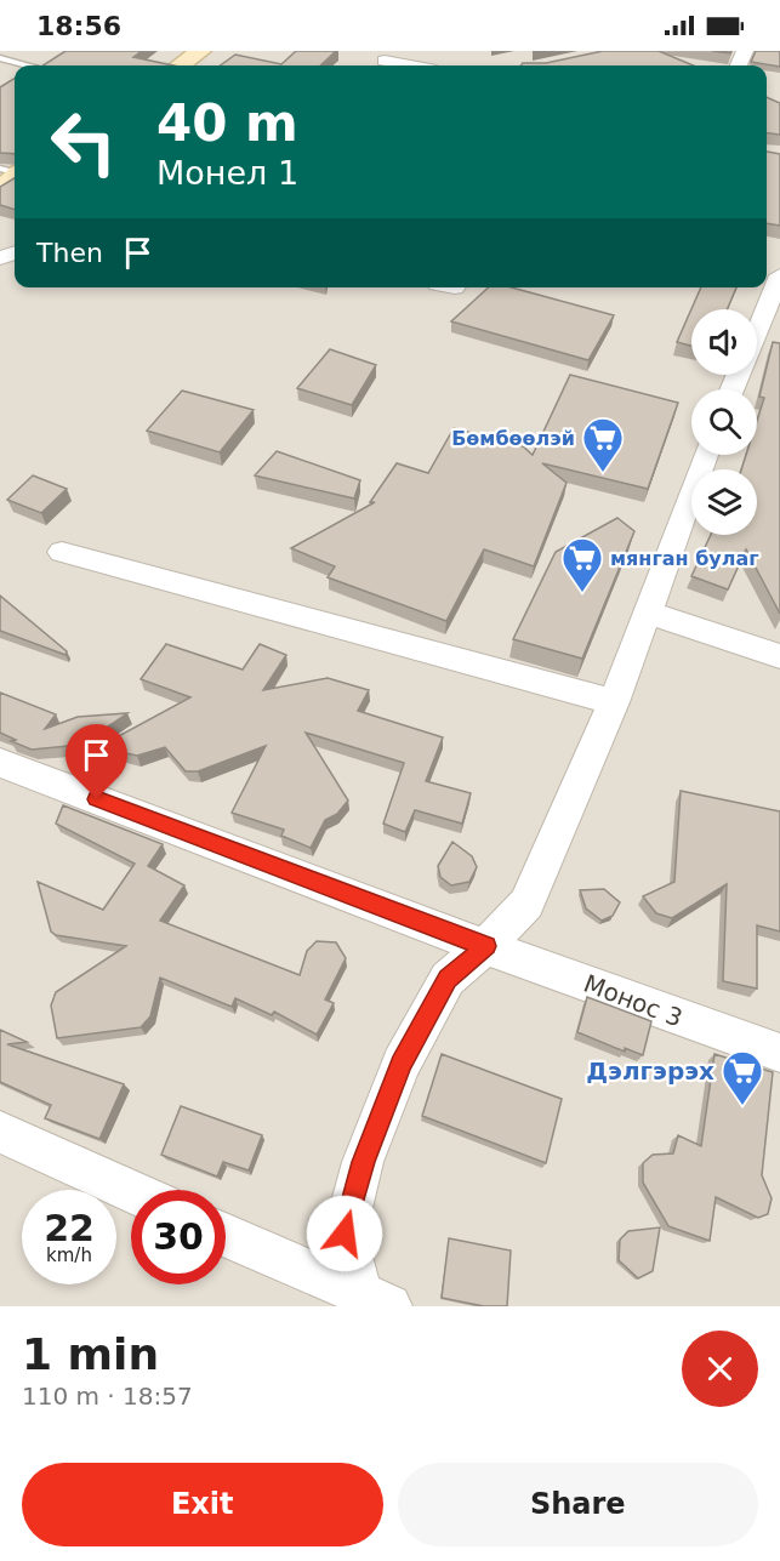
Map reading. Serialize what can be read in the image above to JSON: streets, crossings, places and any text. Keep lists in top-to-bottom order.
{
  "streets": {
    "street": ["Монос 3"]
  },
  "places": {
    "supermarket": ["Бөмбөөлэй", "мянган булаг", "Дэлгэрэх"]
  },
  "page": {
    "status": "18:56",
    "turn": ["40 m", "Монел 1"],
    "then": "Then",
    "speed": "22 km/h",
    "limit": "30",
    "heading": ["1 min", "110 m · 18:57"],
    "buttons": ["Exit", "Share"]
  }
}
